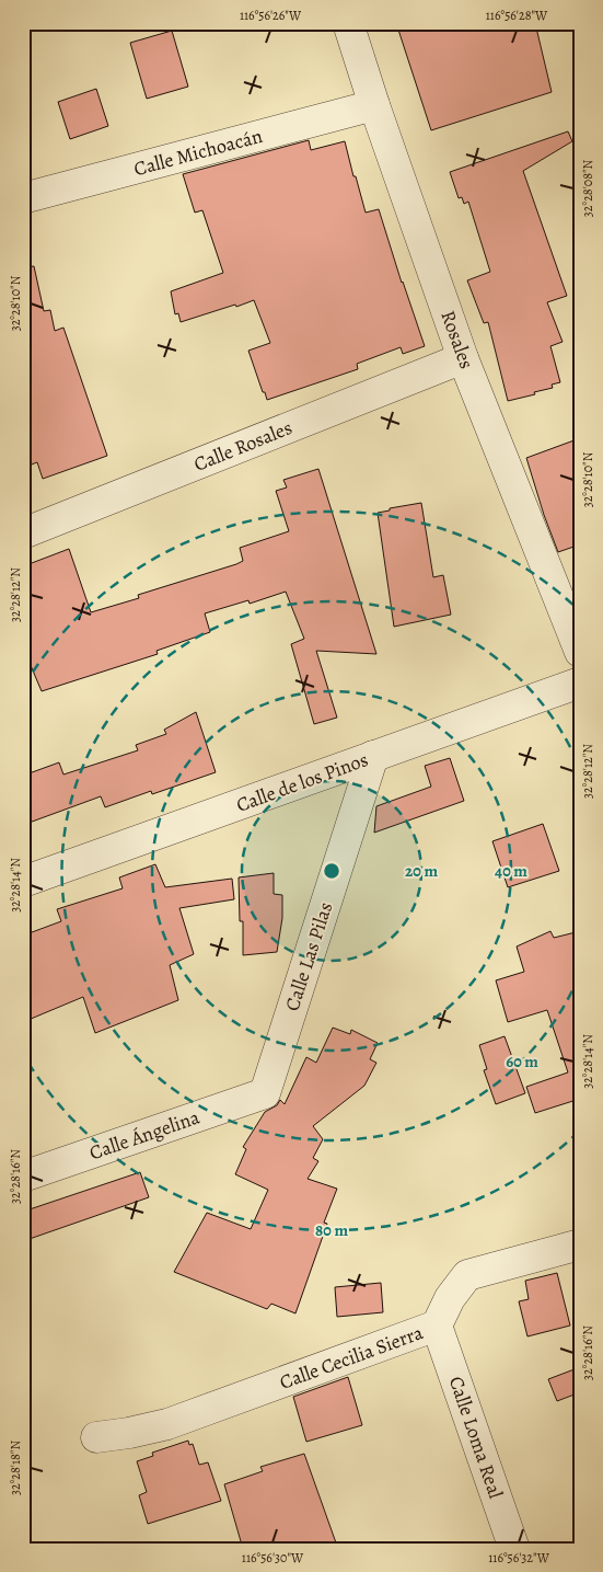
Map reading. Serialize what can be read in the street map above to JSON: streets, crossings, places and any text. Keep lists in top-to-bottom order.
{
  "streets": {
    "street": [
      "Calle Michoacán",
      "Rosales",
      "Calle Rosales",
      "Calle de los Pinos",
      "Calle Las Pilas",
      "Calle Ángelina",
      "Calle Cecilia Sierra",
      "Calle Loma Real"
    ]
  },
  "crossings": [
    ["Calle Michoacán", "Rosales"],
    ["Rosales", "Calle Rosales"],
    ["Calle de los Pinos", "Calle Las Pilas"],
    ["Calle Las Pilas", "Calle Ángelina"],
    ["Calle Cecilia Sierra", "Calle Loma Real"]
  ],
  "coordinates": [
    "116°56'26\"W",
    "116°56'28\"W",
    "32°28'08\"N",
    "32°28'10\"N",
    "32°28'12\"N",
    "32°28'14\"N",
    "32°28'16\"N",
    "32°28'18\"N",
    "116°56'30\"W",
    "116°56'32\"W"
  ],
  "rings": [
    "20 m",
    "40 m",
    "60 m",
    "80 m"
  ]
}
